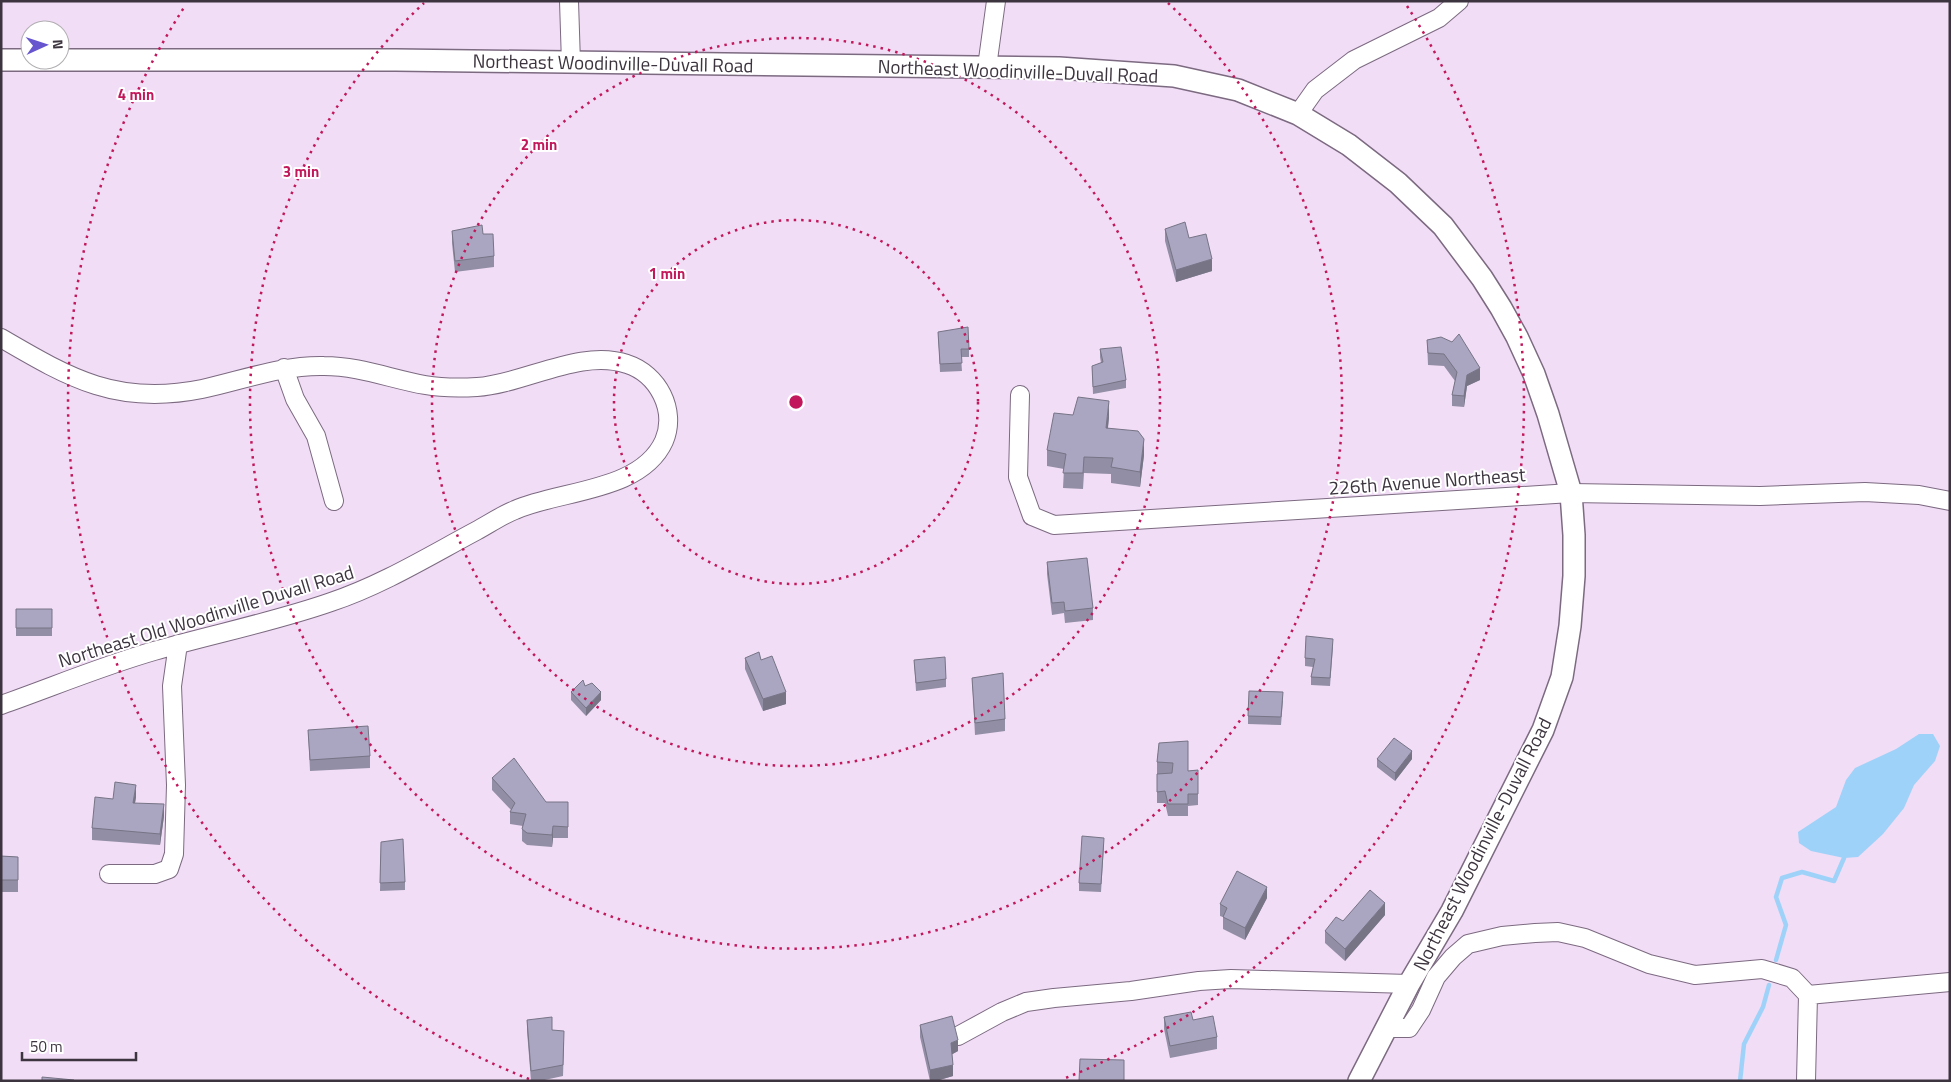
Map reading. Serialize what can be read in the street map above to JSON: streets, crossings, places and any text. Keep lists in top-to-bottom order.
{
  "streets": {
    "main road": ["Northeast Woodinville-Duvall Road"],
    "street": ["226th Avenue Northeast", "Northeast Old Woodinville Duvall Road"]
  },
  "crossings": [
    ["Northeast Woodinville-Duvall Road", "226th Avenue Northeast"]
  ],
  "scale_bar": "50 m",
  "north": "right",
  "rings": [
    "4 min",
    "2 min",
    "3 min",
    "1 min"
  ]
}
